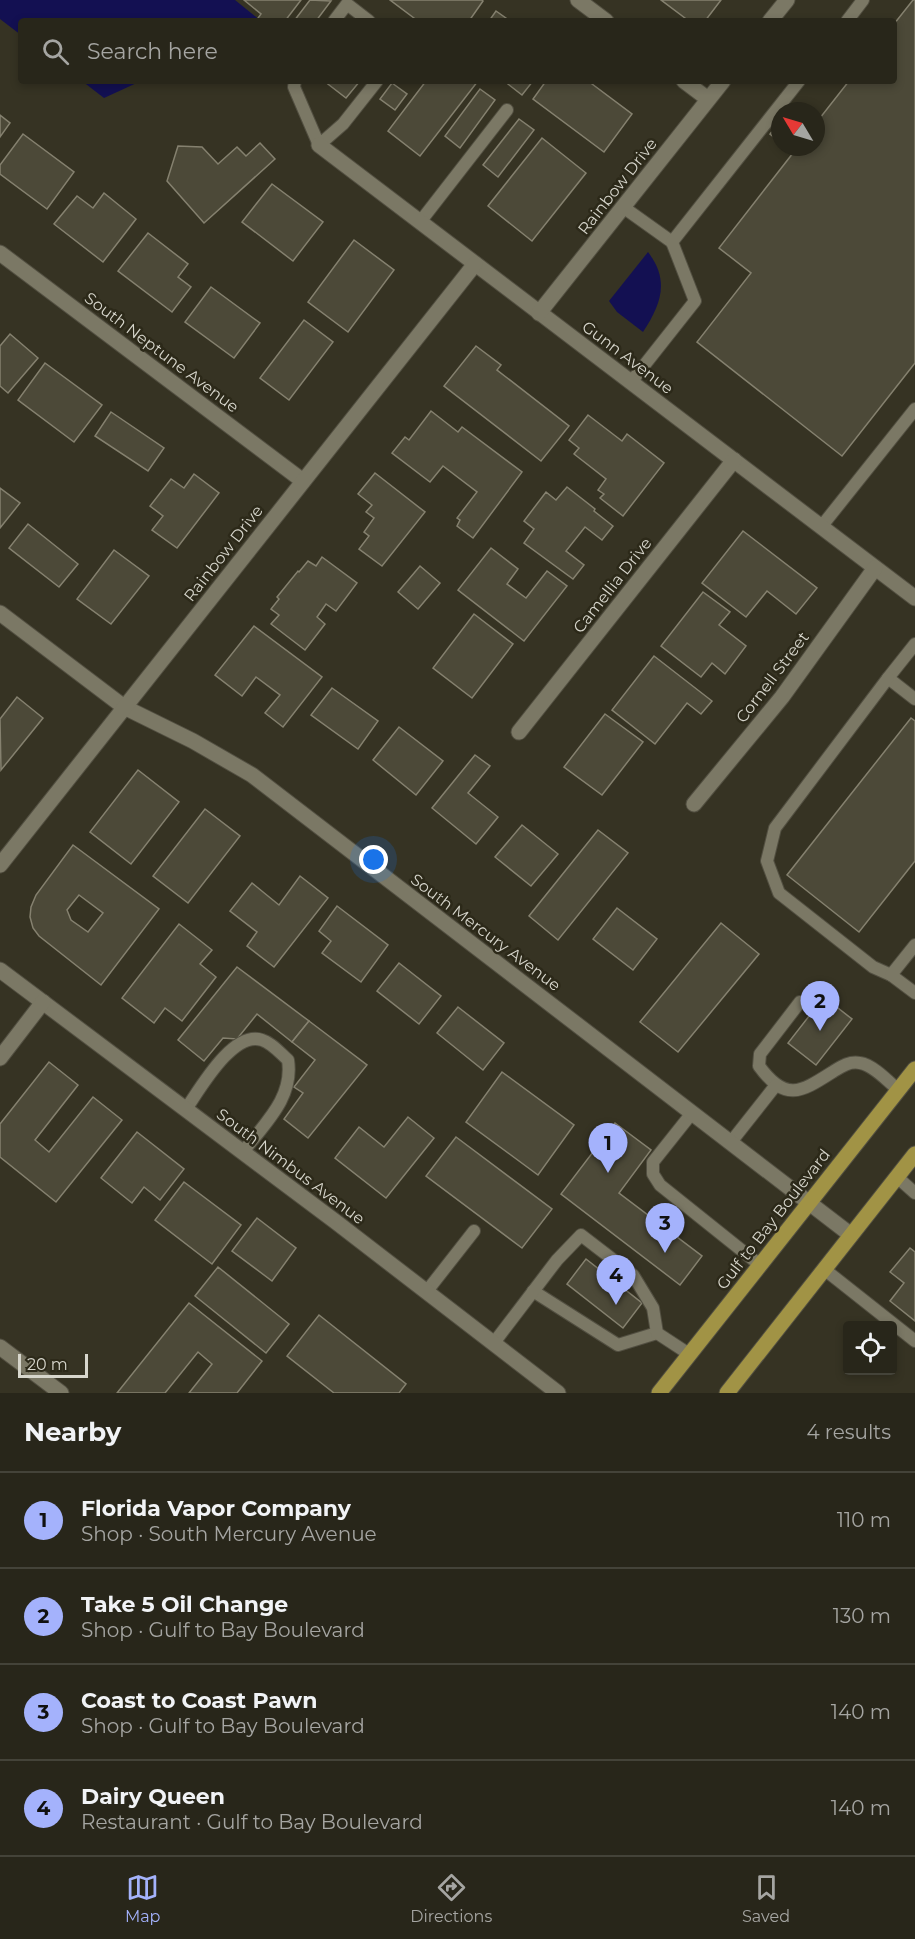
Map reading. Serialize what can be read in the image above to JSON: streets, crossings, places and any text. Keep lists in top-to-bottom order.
{
  "streets": {
    "main road": ["Gulf to Bay Boulevard"],
    "street": [
      "Rainbow Drive",
      "South Neptune Avenue",
      "Gunn Avenue",
      "Camellia Drive",
      "Cornell Street",
      "South Mercury Avenue",
      "South Nimbus Avenue"
    ]
  },
  "crossings": [
    ["Rainbow Drive", "South Neptune Avenue"],
    ["Rainbow Drive", "Gunn Avenue"],
    ["Rainbow Drive", "South Mercury Avenue"],
    ["Gunn Avenue", "Camellia Drive"],
    ["Gunn Avenue", "Cornell Street"],
    ["South Mercury Avenue", "Gulf to Bay Boulevard"]
  ],
  "scale_bar": "20 m",
  "north": "top left",
  "page": {
    "search": "Search here",
    "pins": [
      "2",
      "1",
      "3",
      "4"
    ],
    "scale": "20 m",
    "heading": ["Nearby", "4 results"],
    "list": [
      {
        "mark": "1",
        "name": "Florida Vapor Company",
        "note": "Shop · South Mercury Avenue",
        "value": "110 m"
      },
      {
        "mark": "2",
        "name": "Take 5 Oil Change",
        "note": "Shop · Gulf to Bay Boulevard",
        "value": "130 m"
      },
      {
        "mark": "3",
        "name": "Coast to Coast Pawn",
        "note": "Shop · Gulf to Bay Boulevard",
        "value": "140 m"
      },
      {
        "mark": "4",
        "name": "Dairy Queen",
        "note": "Restaurant · Gulf to Bay Boulevard",
        "value": "140 m"
      }
    ],
    "nav": ["Map", "Directions", "Saved"]
  }
}
